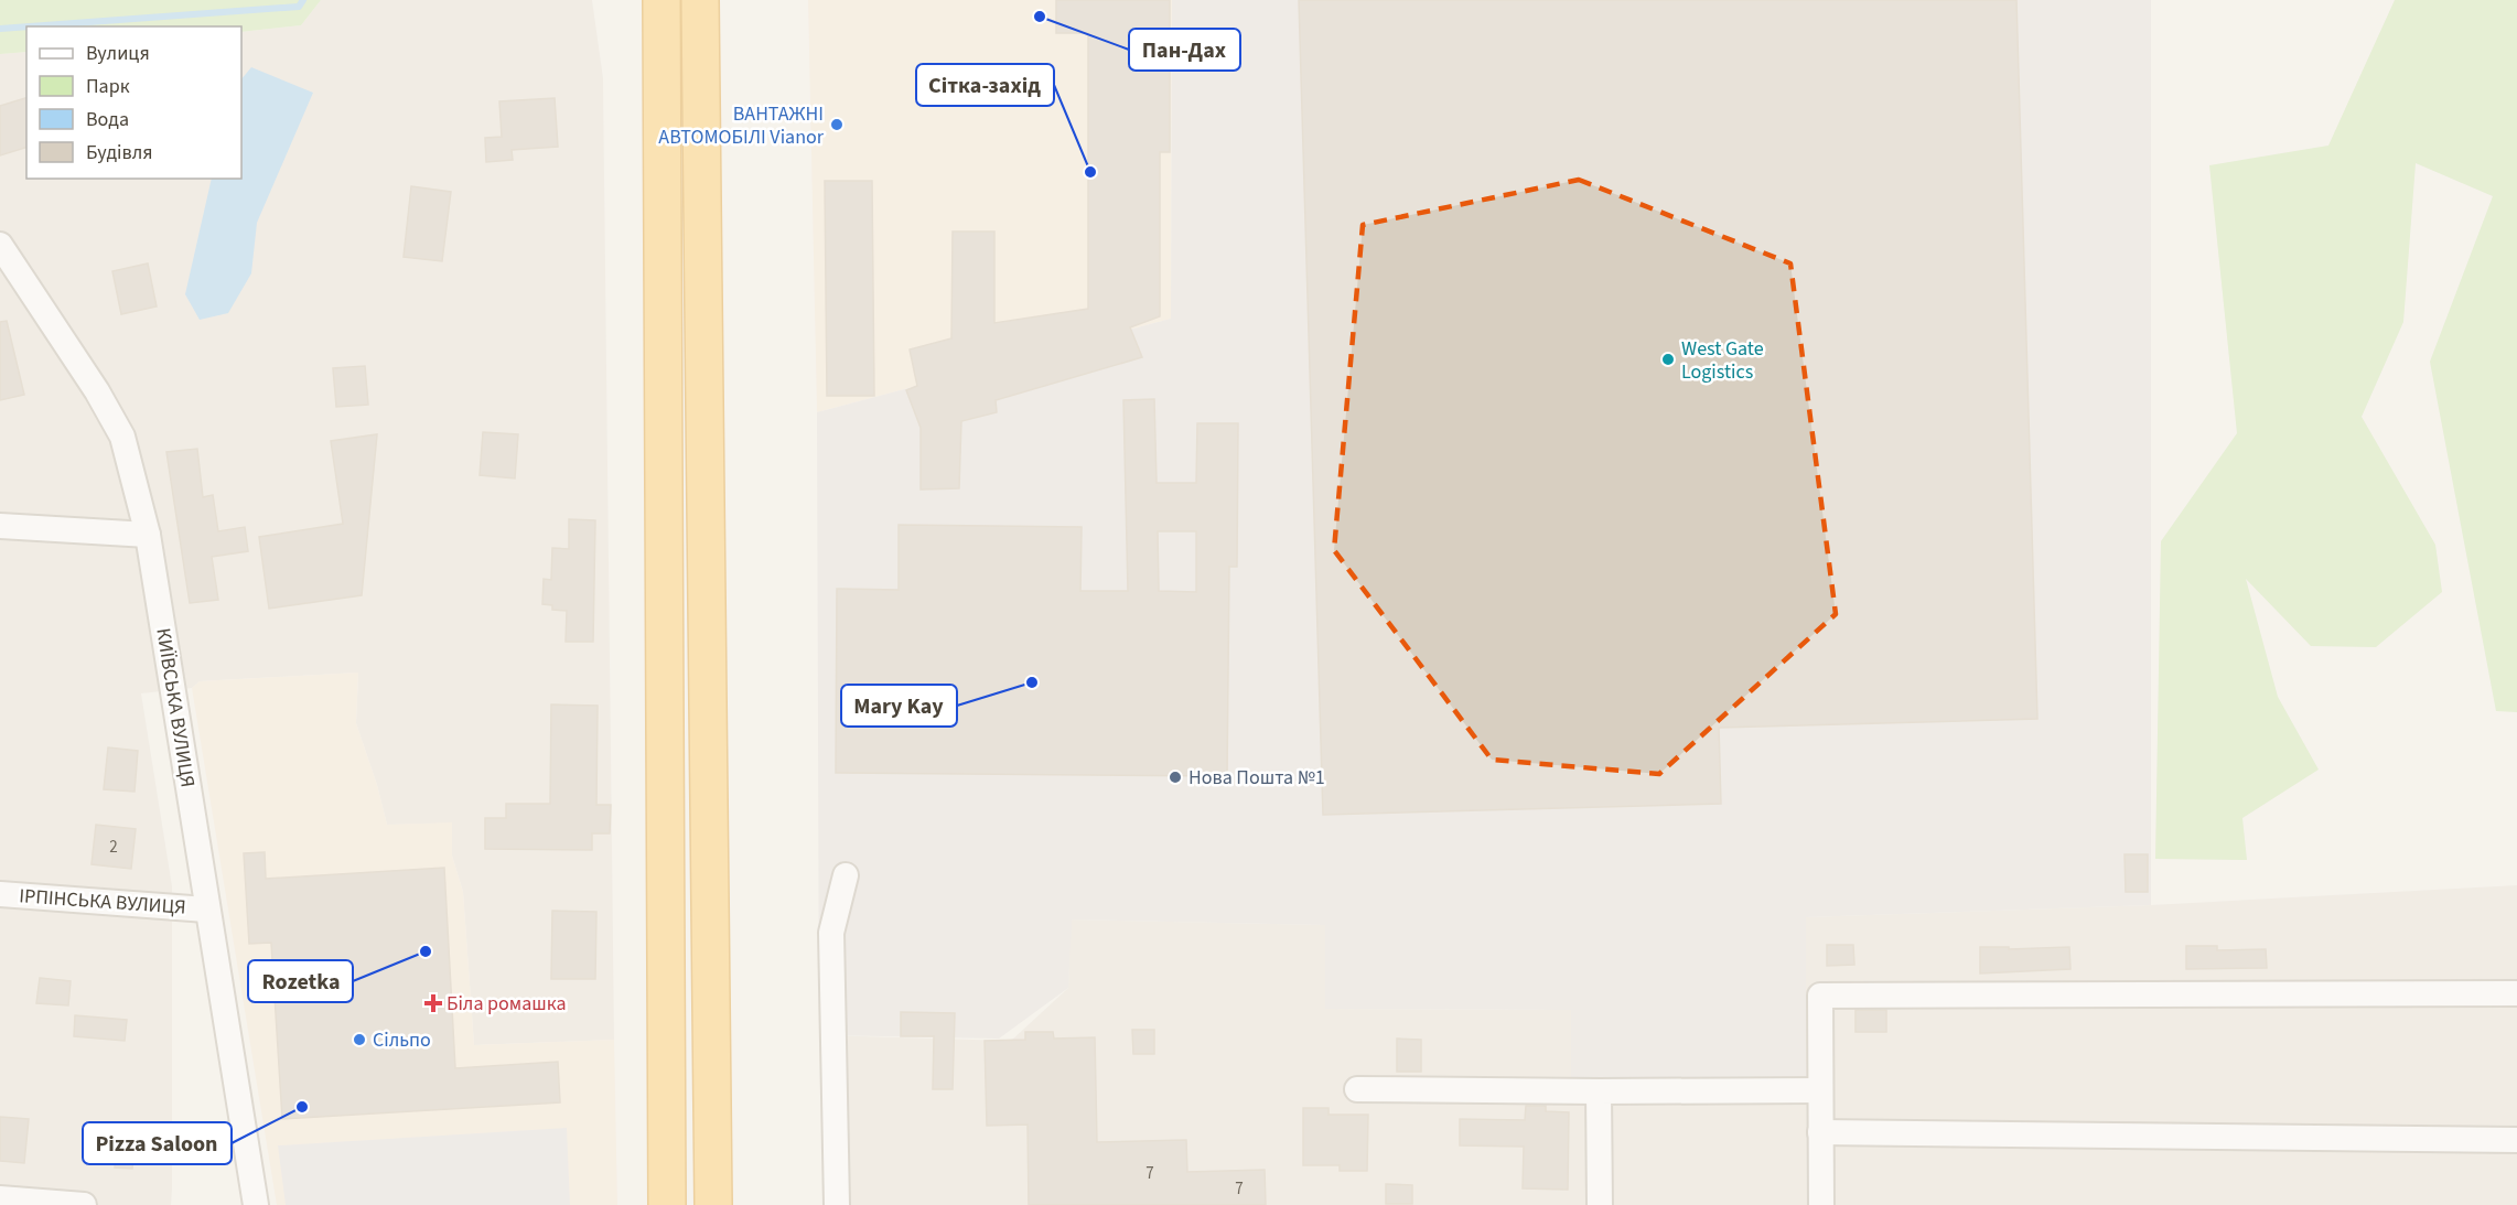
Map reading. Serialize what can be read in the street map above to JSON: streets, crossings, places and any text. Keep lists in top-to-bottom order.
{
  "streets": {
    "street": ["КИЇВСЬКА ВУЛИЦЯ", "ІРПІНСЬКА ВУЛИЦЯ"]
  },
  "crossings": [
    ["КИЇВСЬКА ВУЛИЦЯ", "ІРПІНСЬКА ВУЛИЦЯ"]
  ],
  "places": {
    "other": [
      "Пан-Дах",
      "ВАНТАЖНІ АВТОМОБІЛІ Vianor",
      "Сітка-захід",
      "West Gate Logistics",
      "Mary Kay",
      "Нова Пошта №1",
      "Rozetka",
      "Сільпо",
      "Pizza Saloon"
    ],
    "health": ["Біла ромашка"]
  },
  "house_numbers": ["2", "7", "7"],
  "legend": [
    "Вулиця",
    "Парк",
    "Вода",
    "Будівля"
  ]
}
